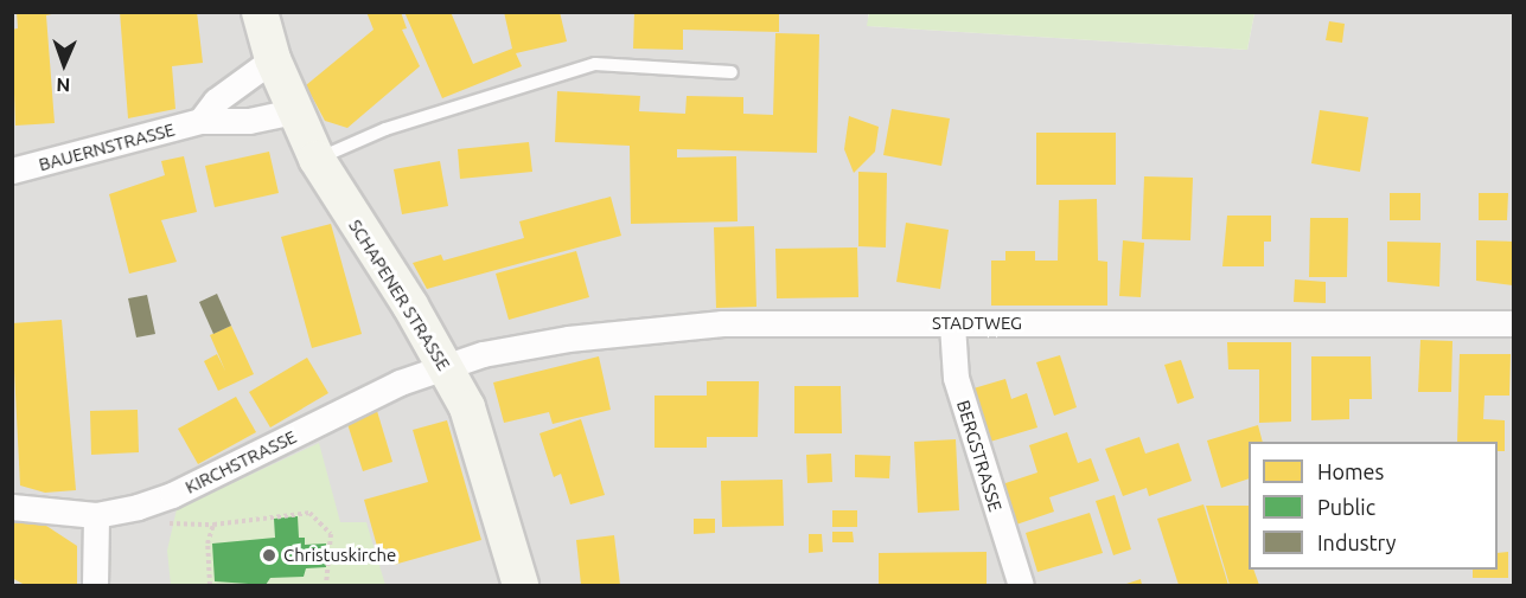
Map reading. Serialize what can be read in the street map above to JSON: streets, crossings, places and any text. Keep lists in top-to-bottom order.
{
  "streets": {
    "street": [
      "BAUERNSTRASSE",
      "SCHAPENER STRASSE",
      "STADTWEG",
      "BERGSTRASSE",
      "KIRCHSTRASSE"
    ]
  },
  "crossings": [
    ["BAUERNSTRASSE", "SCHAPENER STRASSE"],
    ["SCHAPENER STRASSE", "STADTWEG"],
    ["SCHAPENER STRASSE", "KIRCHSTRASSE"],
    ["STADTWEG", "BERGSTRASSE"],
    ["STADTWEG", "KIRCHSTRASSE"]
  ],
  "places": ["Christuskirche"],
  "legend": ["Homes", "Public", "Industry"],
  "north": "bottom"
}
